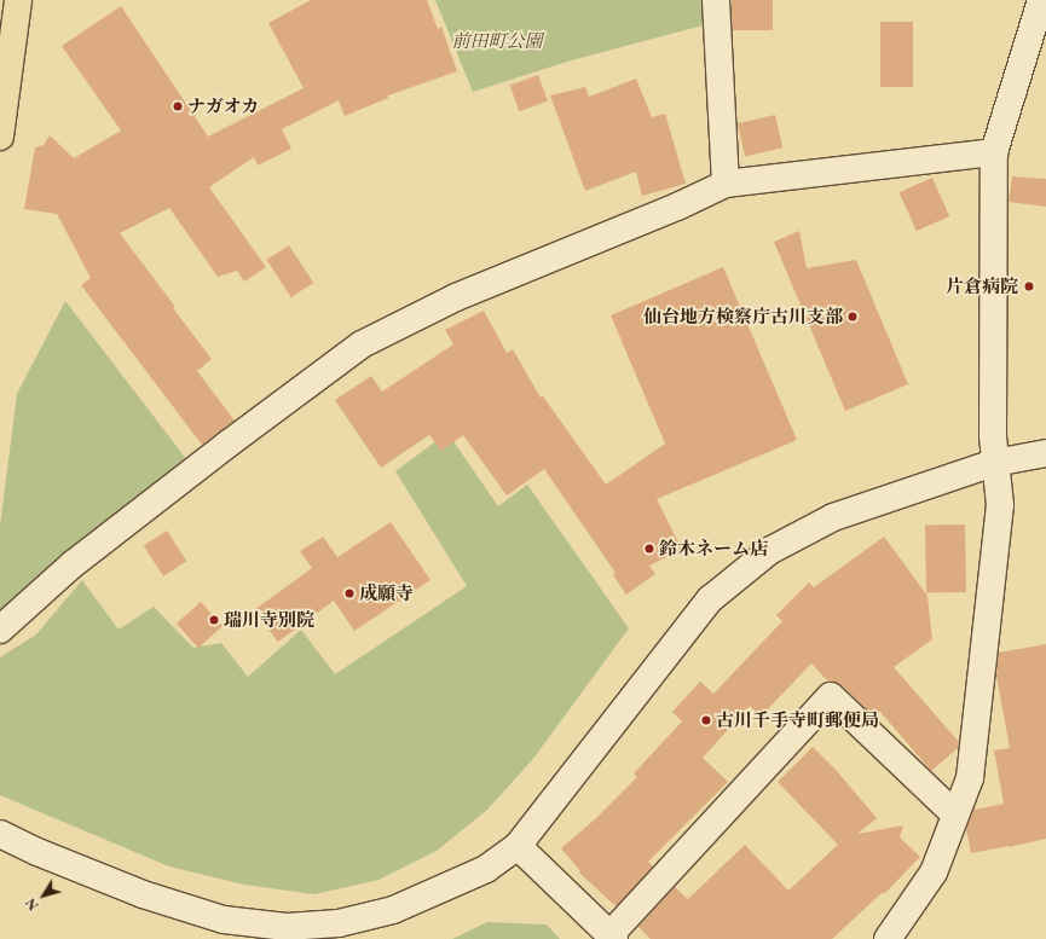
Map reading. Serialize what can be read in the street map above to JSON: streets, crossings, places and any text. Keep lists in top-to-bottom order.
{
  "parks": ["前田町公園"],
  "places": [
    "ナガオカ",
    "片倉病院",
    "仙台地方検察庁古川支部",
    "鈴木ネーム店",
    "成願寺",
    "瑞川寺別院",
    "古川千手寺町郵便局"
  ],
  "north": "bottom left"
}
